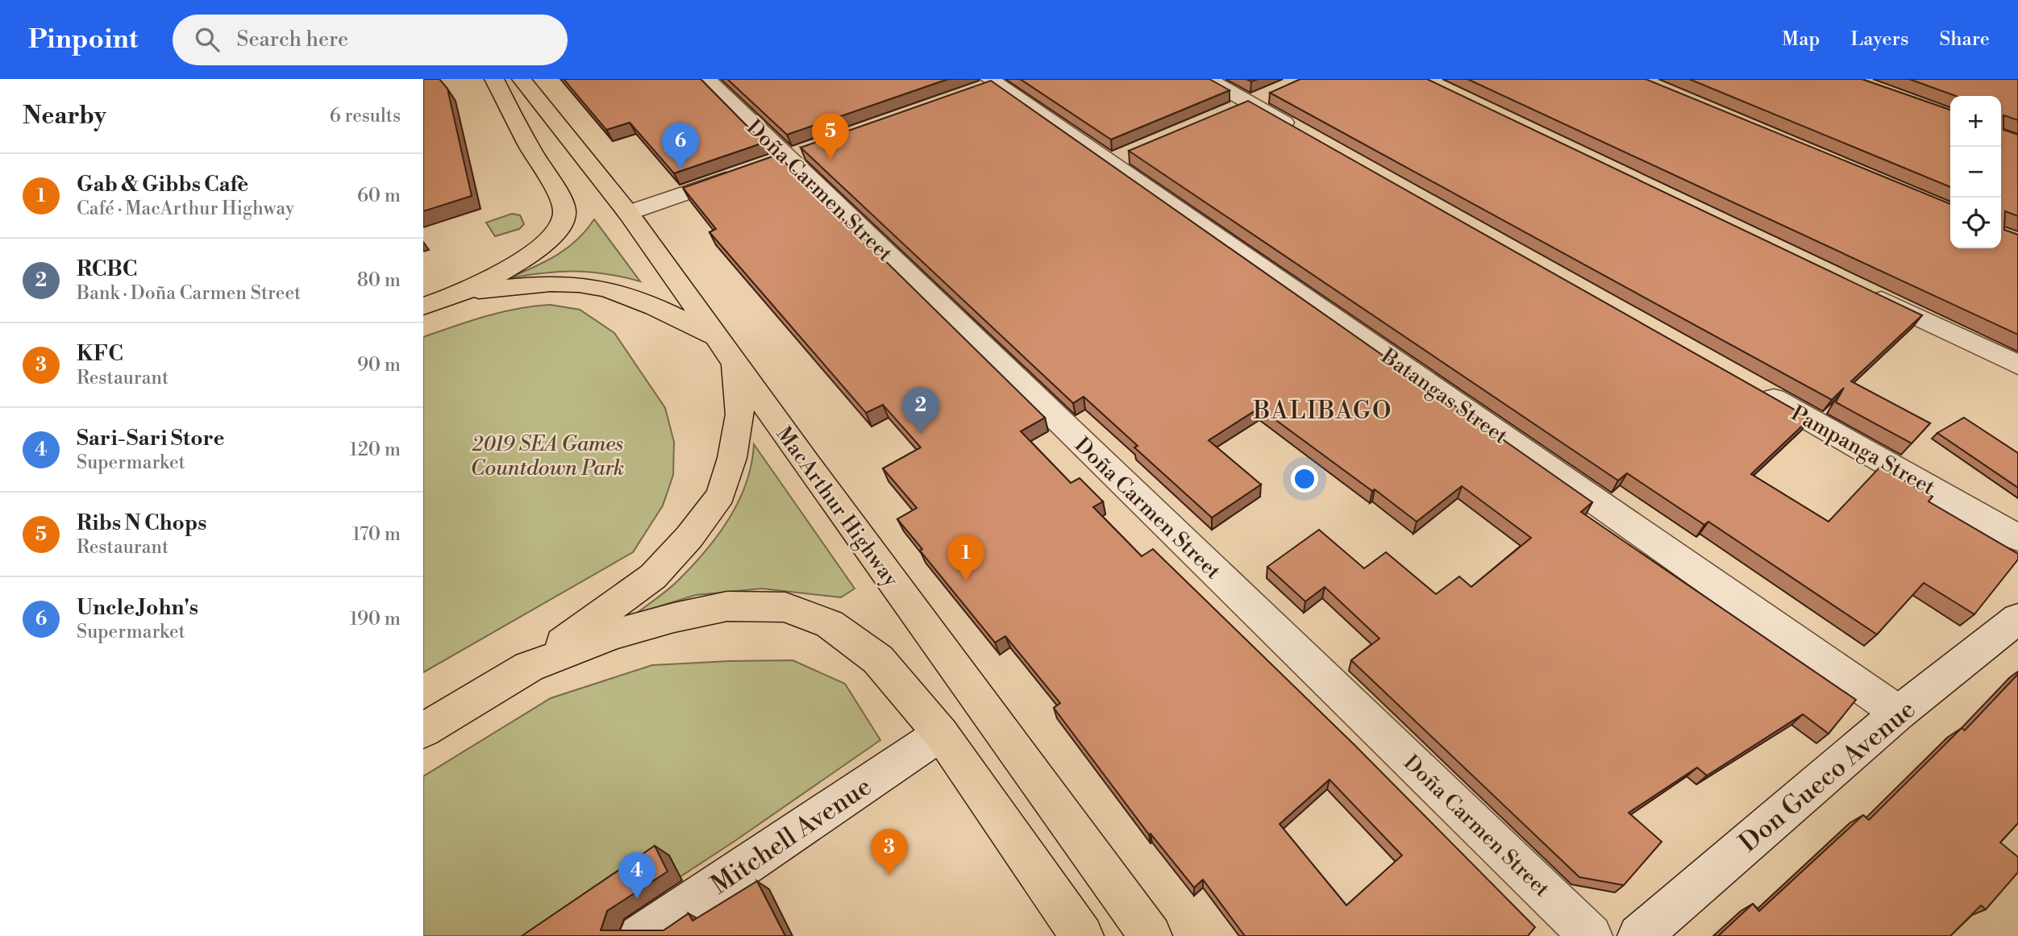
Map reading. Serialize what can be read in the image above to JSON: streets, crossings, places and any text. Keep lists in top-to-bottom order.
{
  "streets": {
    "highway": ["MacArthur Highway"],
    "street": [
      "Doña Carmen Street",
      "Batangas Street",
      "Pampanga Street",
      "Don Gueco Avenue",
      "Mitchell Avenue"
    ]
  },
  "crossings": [
    ["Batangas Street", "Don Gueco Avenue"]
  ],
  "districts": ["BALIBAGO"],
  "parks": ["2019 SEA Games Countdown Park"],
  "page": {
    "header": "Pinpoint",
    "search": "Search here",
    "nav": ["Map", "Layers", "Share"],
    "heading": ["Nearby", "6 results"],
    "map_buttons": ["+", "−"],
    "pins": [
      "5",
      "6",
      "2",
      "1",
      "3",
      "4"
    ],
    "list": [
      {
        "mark": "1",
        "name": "Gab & Gibbs Cafè",
        "note": "Café · MacArthur Highway",
        "value": "60 m"
      },
      {
        "mark": "2",
        "name": "RCBC",
        "note": "Bank · Doña Carmen Street",
        "value": "80 m"
      },
      {
        "mark": "3",
        "name": "KFC",
        "note": "Restaurant",
        "value": "90 m"
      },
      {
        "mark": "4",
        "name": "Sari-Sari Store",
        "note": "Supermarket",
        "value": "120 m"
      },
      {
        "mark": "5",
        "name": "Ribs N Chops",
        "note": "Restaurant",
        "value": "170 m"
      },
      {
        "mark": "6",
        "name": "Uncle John's",
        "note": "Supermarket",
        "value": "190 m"
      }
    ]
  }
}
